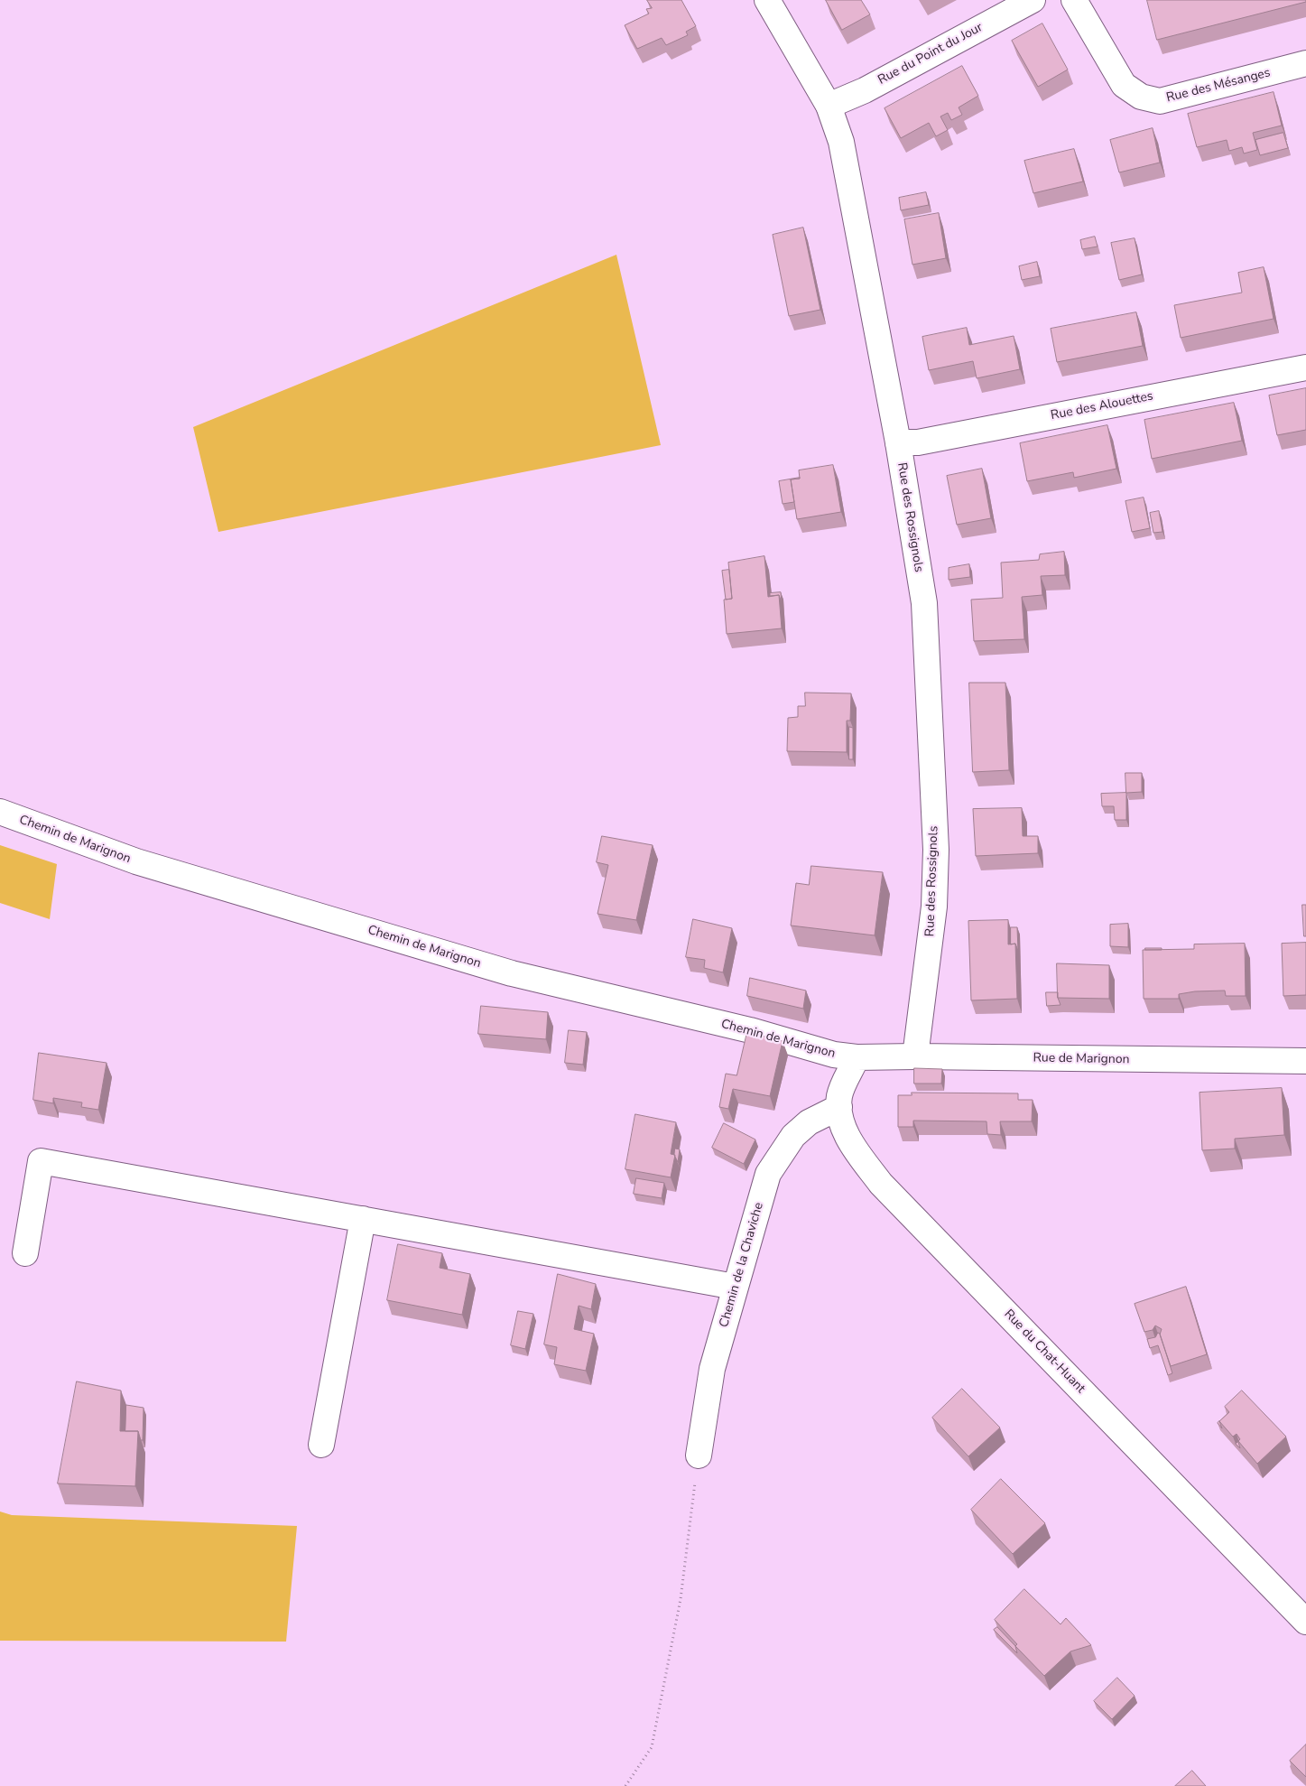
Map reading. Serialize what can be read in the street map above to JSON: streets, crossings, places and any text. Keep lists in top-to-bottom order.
{
  "streets": {
    "street": [
      "Rue du Point du Jour",
      "Rue des Mésanges",
      "Rue des Alouettes",
      "Rue des Rossignols",
      "Chemin de Marignon",
      "Rue de Marignon",
      "Chemin de la Chaviche",
      "Rue du Chat-Huant"
    ]
  },
  "crossings": [
    ["Rue du Point du Jour", "Rue des Rossignols"],
    ["Rue des Alouettes", "Rue des Rossignols"],
    ["Rue des Rossignols", "Rue de Marignon"],
    ["Chemin de Marignon", "Rue de Marignon"],
    ["Chemin de Marignon", "Rue du Chat-Huant"],
    ["Rue de Marignon", "Rue du Chat-Huant"],
    ["Chemin de la Chaviche", "Rue du Chat-Huant"]
  ]
}
